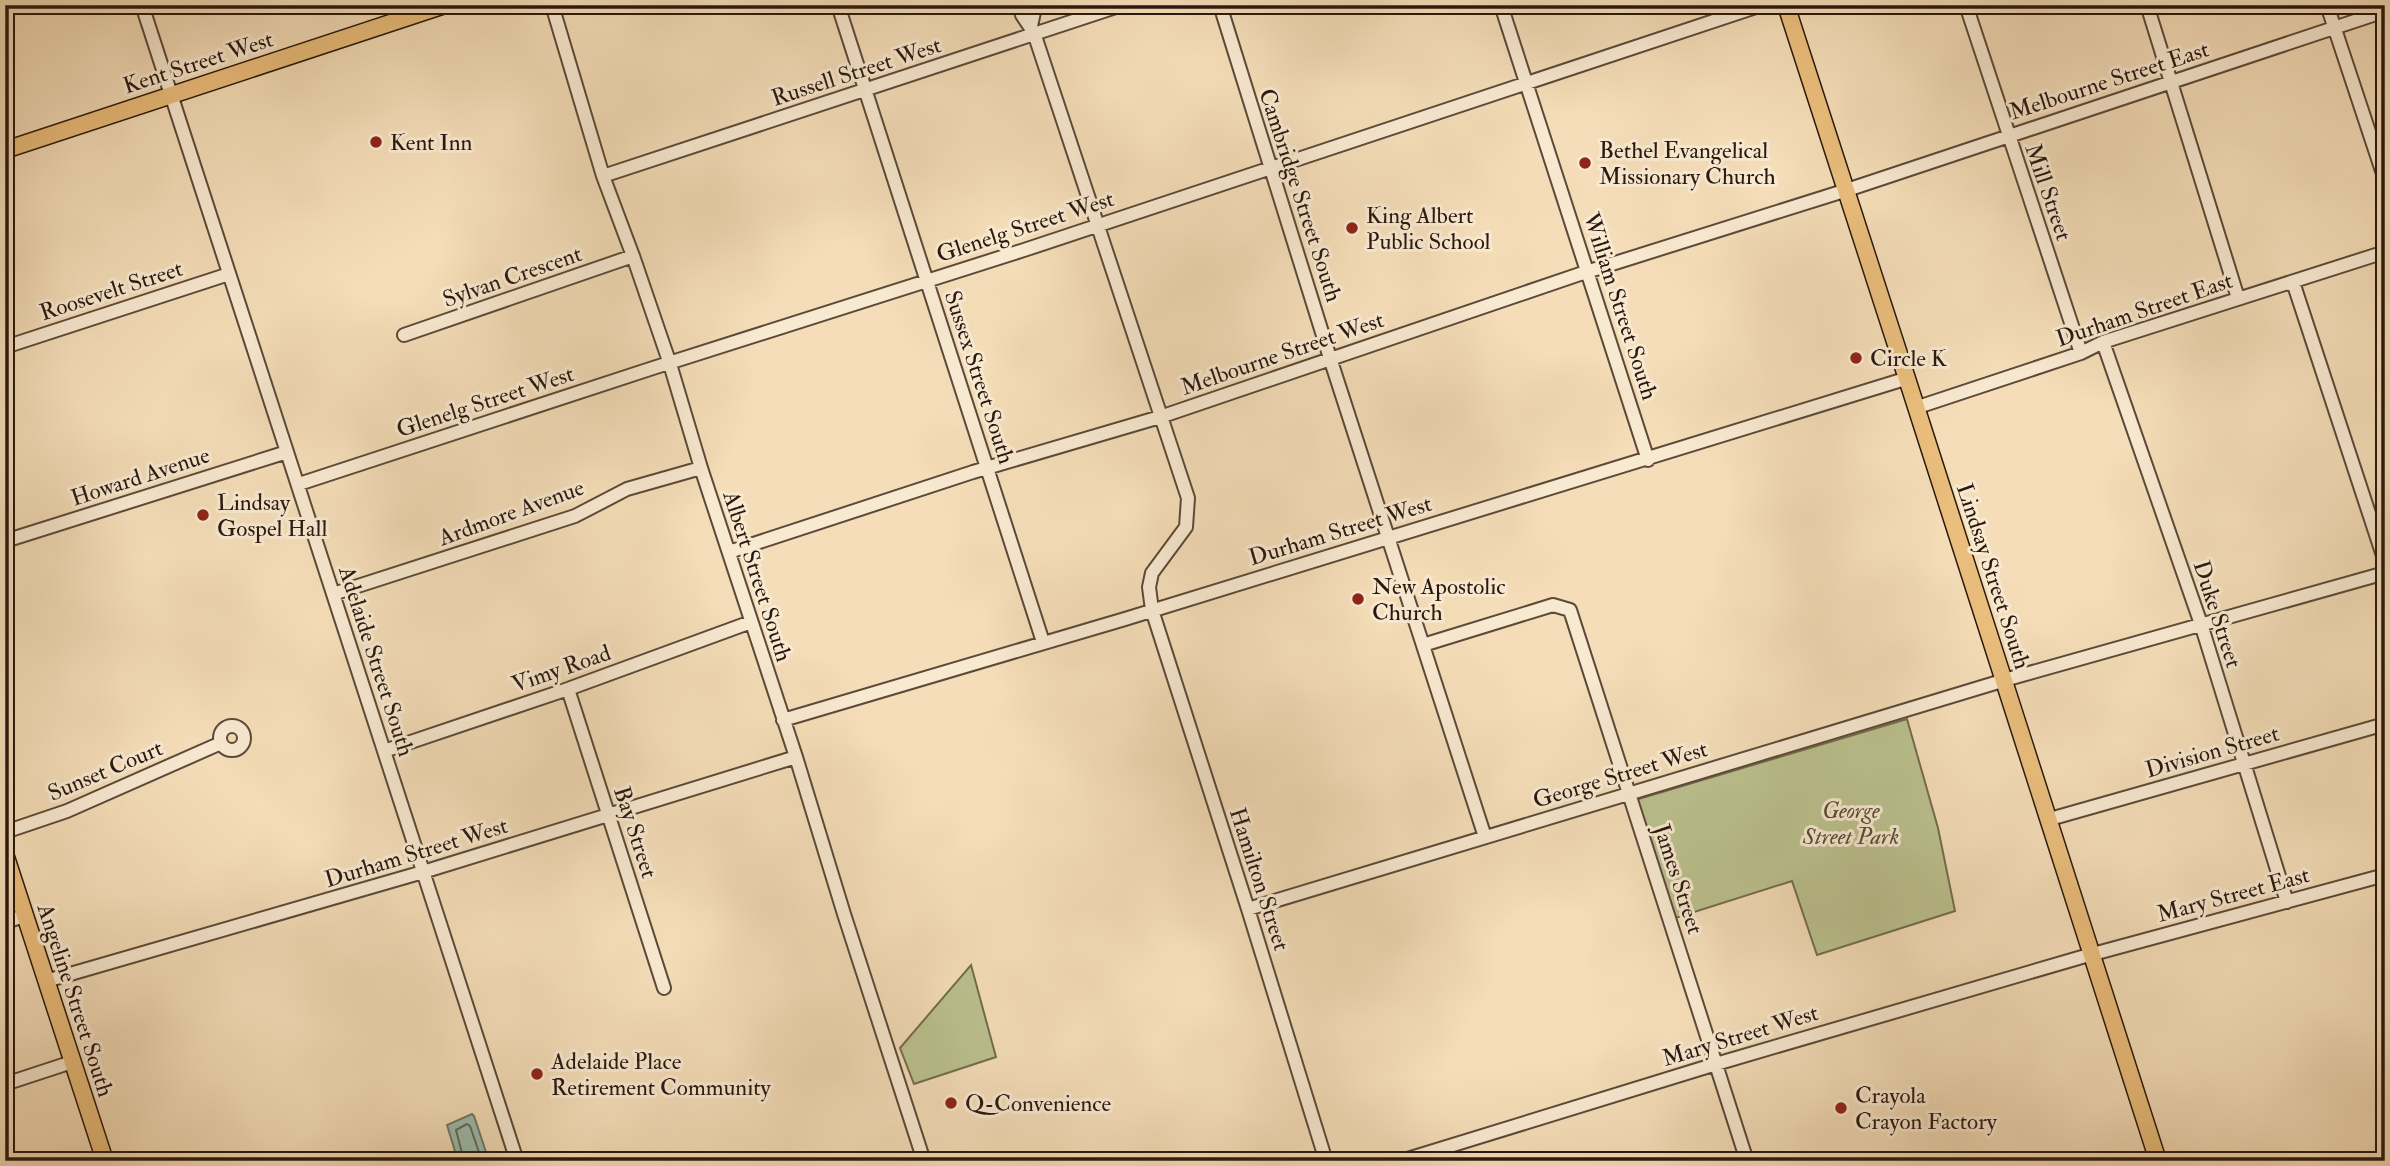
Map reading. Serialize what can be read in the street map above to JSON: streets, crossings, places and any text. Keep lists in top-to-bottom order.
{
  "streets": {
    "main road": ["Kent Street West", "Lindsay Street South", "Angeline Street South"],
    "street": [
      "Russell Street West",
      "Melbourne Street East",
      "Mill Street",
      "Cambridge Street South",
      "Glenelg Street West",
      "Sylvan Crescent",
      "Roosevelt Street",
      "William Street South",
      "Durham Street East",
      "Melbourne Street West",
      "Sussex Street South",
      "Howard Avenue",
      "Ardmore Avenue",
      "Durham Street West",
      "Albert Street South",
      "Duke Street",
      "Adelaide Street South",
      "Vimy Road",
      "Division Street",
      "Sunset Court",
      "George Street West",
      "Bay Street",
      "Hamilton Street",
      "James Street",
      "Mary Street East",
      "Mary Street West"
    ]
  },
  "crossings": [
    ["Kent Street West", "Adelaide Street South"],
    ["Russell Street West", "Sussex Street South"],
    ["Russell Street West", "Albert Street South"],
    ["Russell Street West", "Hamilton Street"],
    ["Melbourne Street East", "Mill Street"],
    ["Melbourne Street East", "Melbourne Street West"],
    ["Melbourne Street East", "Lindsay Street South"],
    ["Mill Street", "Durham Street East"],
    ["Cambridge Street South", "Glenelg Street West"],
    ["Cambridge Street South", "Melbourne Street West"],
    ["Cambridge Street South", "Durham Street West"],
    ["Cambridge Street South", "George Street West"],
    ["Cambridge Street South", "James Street"],
    ["Glenelg Street West", "William Street South"],
    ["Glenelg Street West", "Sussex Street South"],
    ["Glenelg Street West", "Albert Street South"],
    ["Glenelg Street West", "Adelaide Street South"],
    ["Glenelg Street West", "Hamilton Street"],
    ["Sylvan Crescent", "Albert Street South"],
    ["Roosevelt Street", "Adelaide Street South"],
    ["William Street South", "Melbourne Street West"],
    ["William Street South", "Durham Street West"],
    ["Durham Street East", "Lindsay Street South"],
    ["Durham Street East", "Duke Street"],
    ["Melbourne Street West", "Sussex Street South"],
    ["Melbourne Street West", "Albert Street South"],
    ["Melbourne Street West", "Lindsay Street South"],
    ["Melbourne Street West", "Hamilton Street"],
    ["Sussex Street South", "Durham Street West"],
    ["Howard Avenue", "Adelaide Street South"],
    ["Ardmore Avenue", "Albert Street South"],
    ["Ardmore Avenue", "Adelaide Street South"],
    ["Durham Street West", "Albert Street South"],
    ["Durham Street West", "Lindsay Street South"],
    ["Durham Street West", "Adelaide Street South"],
    ["Durham Street West", "Bay Street"],
    ["Durham Street West", "Hamilton Street"],
    ["Durham Street West", "Angeline Street South"],
    ["Albert Street South", "Vimy Road"],
    ["Lindsay Street South", "Division Street"],
    ["Lindsay Street South", "George Street West"],
    ["Lindsay Street South", "Mary Street East"],
    ["Lindsay Street South", "Mary Street West"],
    ["Duke Street", "Division Street"],
    ["Duke Street", "George Street West"],
    ["Duke Street", "Mary Street East"],
    ["Adelaide Street South", "Vimy Road"],
    ["Vimy Road", "Bay Street"],
    ["George Street West", "Hamilton Street"],
    ["George Street West", "James Street"],
    ["James Street", "Mary Street West"],
    ["Mary Street East", "Mary Street West"]
  ],
  "parks": ["George Street Park"],
  "places": [
    "Kent Inn",
    "Bethel Evangelical Missionary Church",
    "King Albert Public School",
    "Circle K",
    "Lindsay Gospel Hall",
    "New Apostolic Church",
    "Adelaide Place Retirement Community",
    "Q-Convenience",
    "Crayola Crayon Factory"
  ]
}
